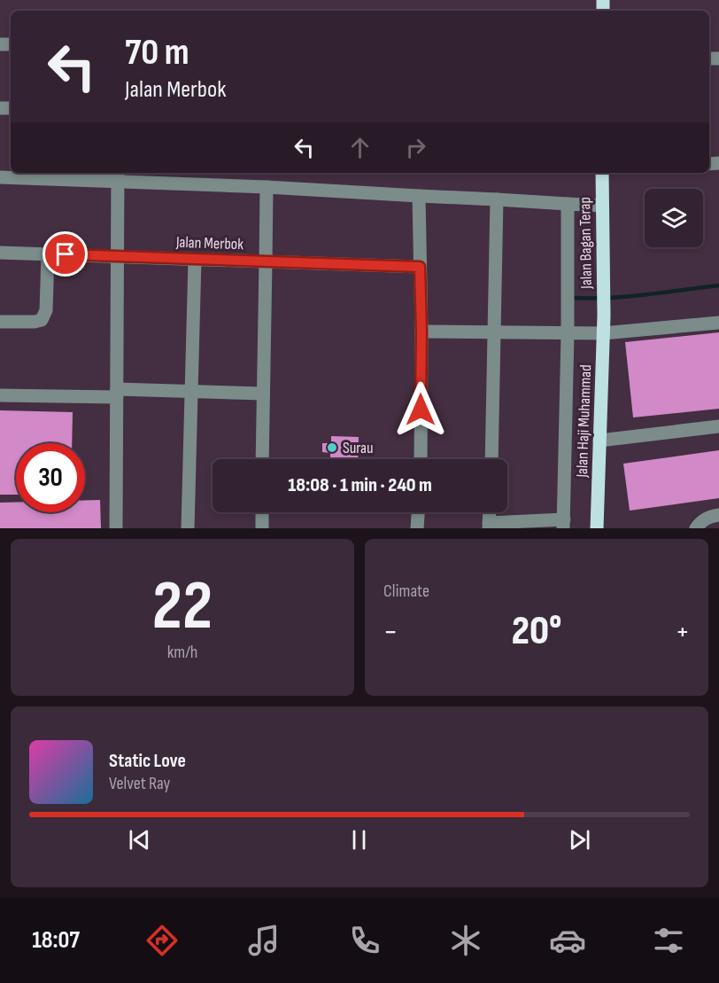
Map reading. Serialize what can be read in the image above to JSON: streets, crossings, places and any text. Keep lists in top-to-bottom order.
{
  "streets": {
    "main road": ["Jalan Bagan Terap", "Jalan Haji Muhammad"],
    "street": ["Jalan Merbok"]
  },
  "crossings": [
    ["Jalan Bagan Terap", "Jalan Haji Muhammad"]
  ],
  "places": ["Surau"],
  "page": {
    "turn": ["70 m", "Jalan Merbok"],
    "limit": "30",
    "trip": "18:08 · 1 min · 240 m",
    "tile": [
      ["22", "km/h"],
      "Climate"
    ],
    "heat": ["−", "20°", "+"],
    "song": ["Static Love", "Velvet Ray"],
    "tabs": "18:07"
  }
}
